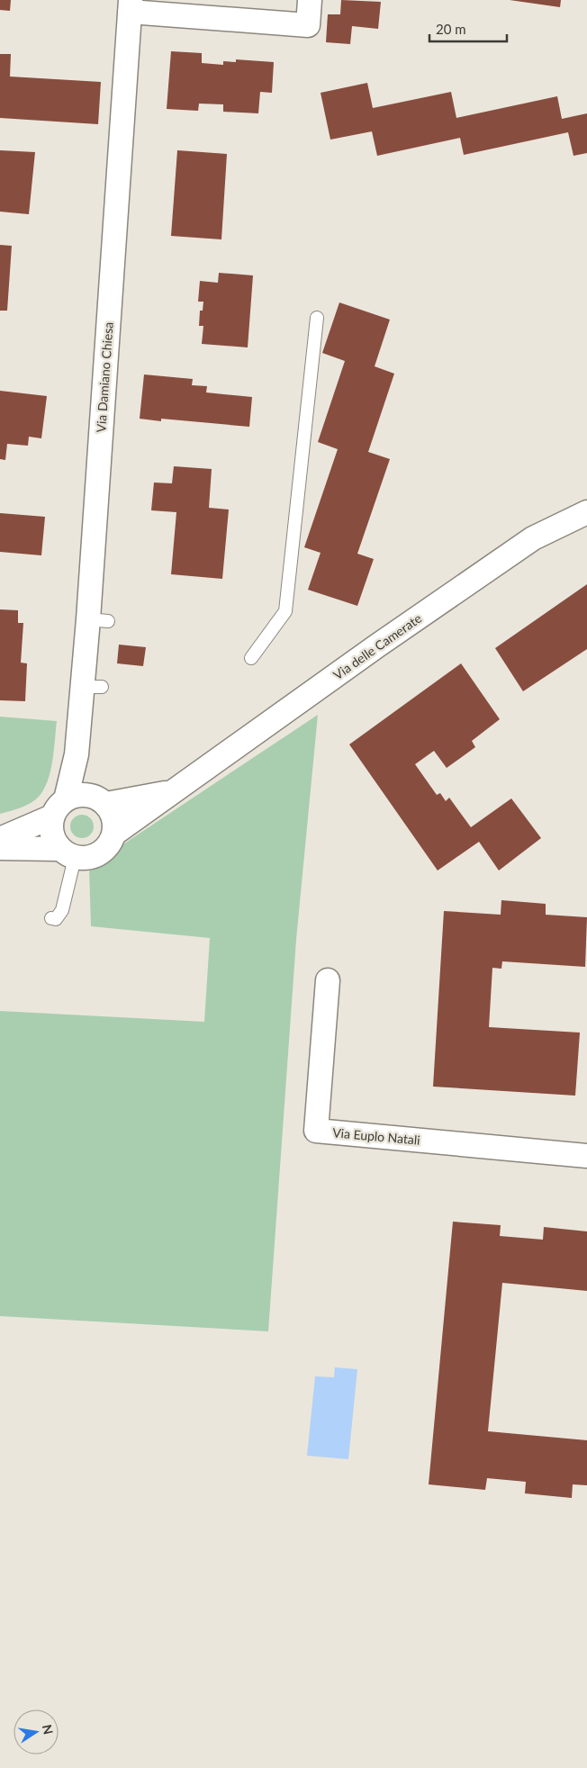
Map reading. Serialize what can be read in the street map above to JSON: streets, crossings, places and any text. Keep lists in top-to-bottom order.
{
  "streets": {
    "street": ["Via Damiano Chiesa", "Via delle Camerate", "Via Euplo Natali"]
  },
  "crossings": [
    ["Via Damiano Chiesa", "Via delle Camerate"]
  ],
  "scale_bar": "20 m",
  "north": "right"
}
